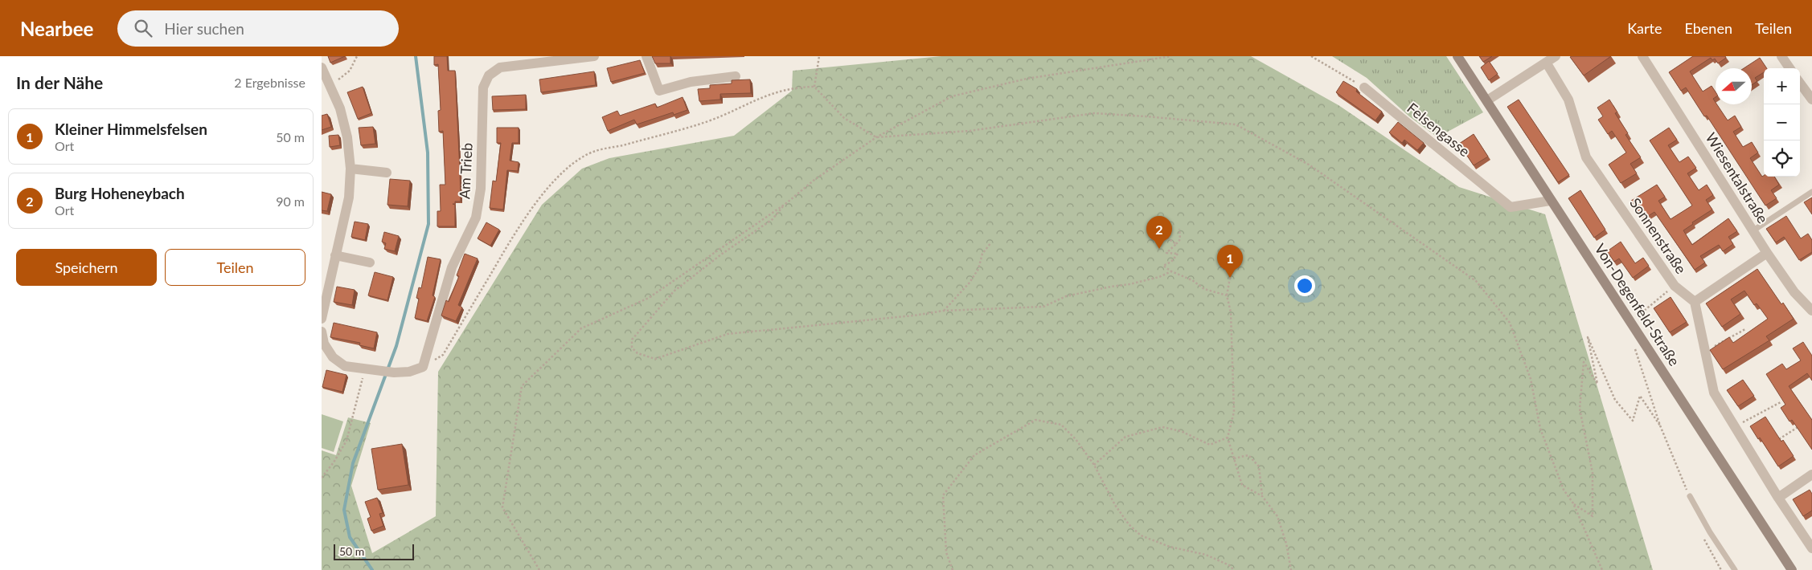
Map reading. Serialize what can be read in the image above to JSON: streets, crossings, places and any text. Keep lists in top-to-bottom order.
{
  "streets": {
    "main road": ["Von-Degenfeld-Straße"],
    "street": [
      "Felsengasse",
      "Am Trieb",
      "Wiesentalstraße",
      "Sonnenstraße"
    ]
  },
  "crossings": [
    ["Felsengasse", "Von-Degenfeld-Straße"]
  ],
  "scale_bar": "50 m",
  "north": "left",
  "page": {
    "header": "Nearbee",
    "search": "Hier suchen",
    "nav": ["Karte", "Ebenen", "Teilen"],
    "heading": ["In der Nähe", "2 Ergebnisse"],
    "map_buttons": ["+", "−"],
    "list": [
      {
        "mark": "1",
        "name": "Kleiner Himmelsfelsen",
        "note": "Ort",
        "value": "50 m"
      },
      {
        "mark": "2",
        "name": "Burg Hoheneybach",
        "note": "Ort",
        "value": "90 m"
      }
    ],
    "pins": ["2", "1"],
    "buttons": ["Speichern", "Teilen"],
    "scale": "50 m"
  }
}
